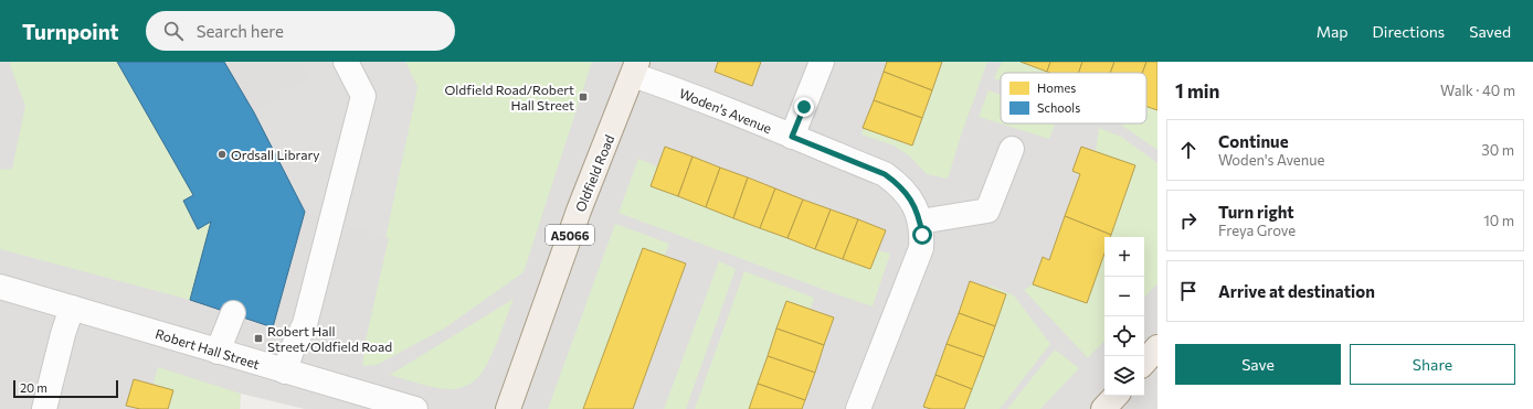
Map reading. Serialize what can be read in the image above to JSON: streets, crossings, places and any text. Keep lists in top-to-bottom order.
{
  "streets": {
    "main road": ["Oldfield Road", "A5066"],
    "street": ["Woden's Avenue", "Robert Hall Street"]
  },
  "crossings": [
    ["Woden's Avenue", "Oldfield Road"]
  ],
  "places": {
    "transit": ["Oldfield Road/Robert Hall Street", "Robert Hall Street/Oldfield Road"],
    "other": ["Ordsall Library"]
  },
  "legend": ["Homes", "Schools"],
  "scale_bar": "20 m",
  "page": {
    "header": "Turnpoint",
    "search": "Search here",
    "nav": ["Map", "Directions", "Saved"],
    "heading": ["1 min", "Walk · 40 m"],
    "list": [
      ["Continue", "Woden's Avenue", "30 m"],
      ["Turn right", "Freya Grove", "10 m"],
      "Arrive at destination"
    ],
    "map_buttons": ["+", "−"],
    "buttons": ["Save", "Share"],
    "scale": "20 m"
  }
}
